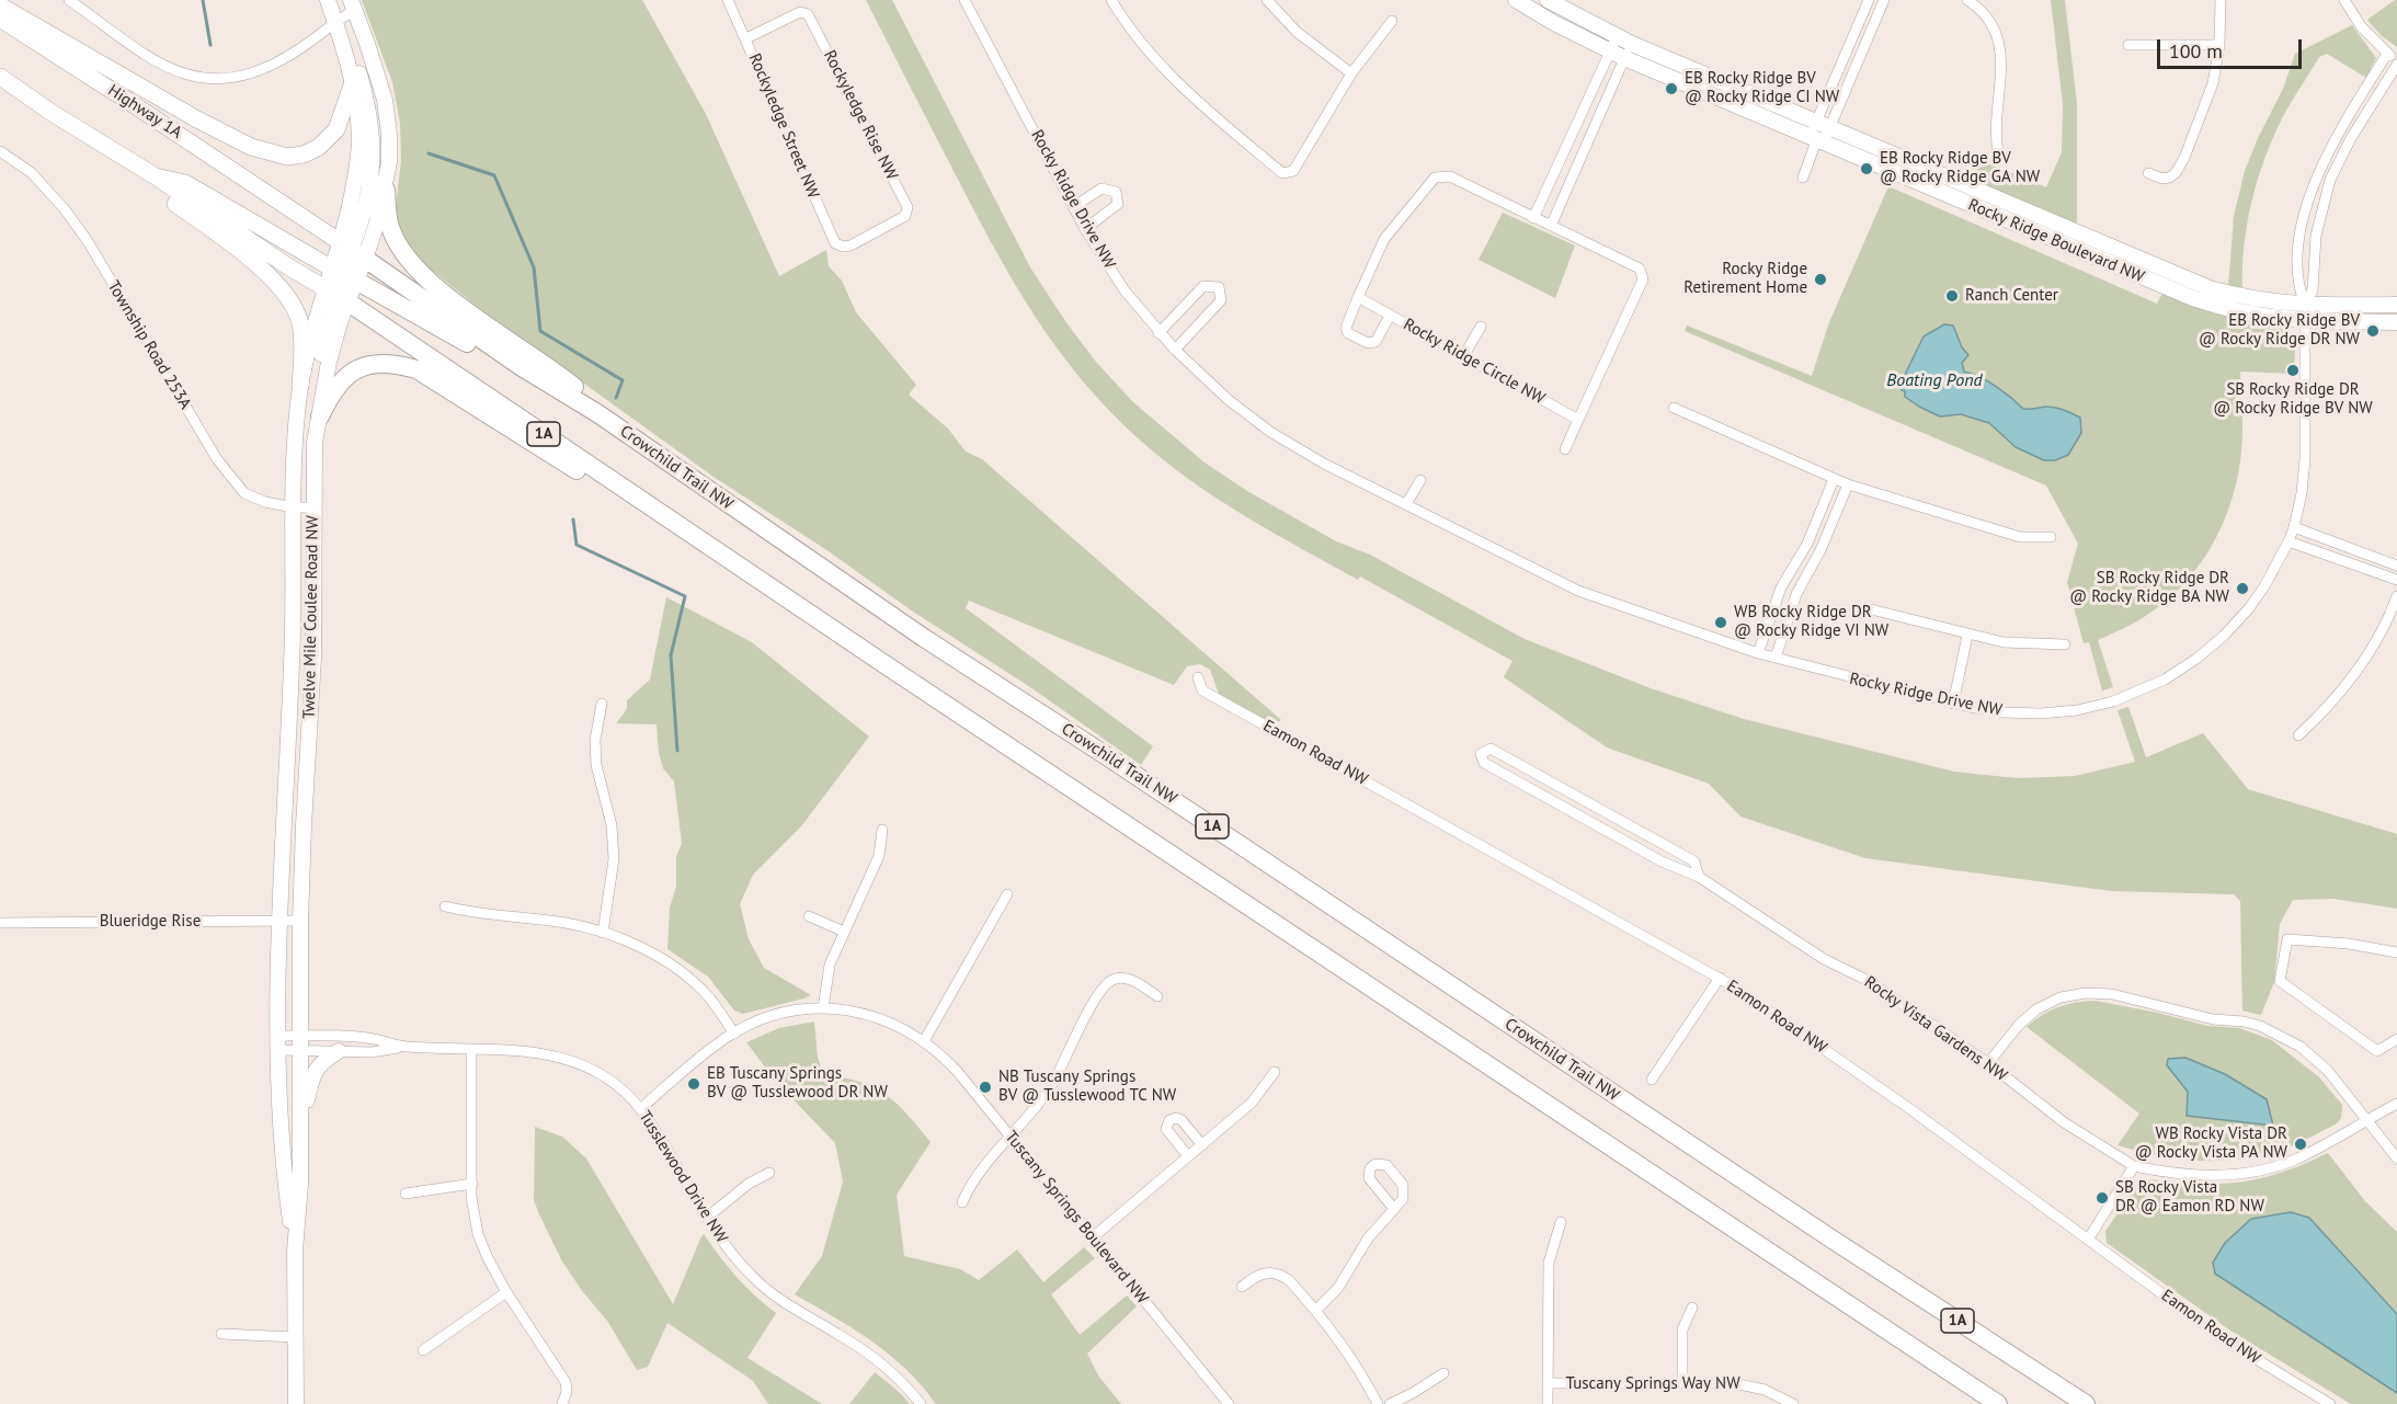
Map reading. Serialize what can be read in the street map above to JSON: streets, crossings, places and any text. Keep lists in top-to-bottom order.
{
  "streets": {
    "highway": ["1A", "Crowchild Trail NW"],
    "main road": ["Highway 1A"],
    "street": [
      "Rockyledge Rise NW",
      "Rockyledge Street NW",
      "Rocky Ridge Drive NW",
      "Rocky Ridge Boulevard NW",
      "Township Road 253A",
      "Rocky Ridge Circle NW",
      "Twelve Mile Coulee Road NW",
      "Eamon Road NW",
      "Blueridge Rise",
      "Rocky Vista Gardens NW",
      "Tusslewood Drive NW",
      "Tuscany Springs Boulevard NW",
      "Tuscany Springs Way NW"
    ]
  },
  "crossings": [
    ["Highway 1A", "Crowchild Trail NW"],
    ["Rockyledge Rise NW", "Rockyledge Street NW"],
    ["Rocky Ridge Drive NW", "Rocky Ridge Boulevard NW"],
    ["Township Road 253A", "Twelve Mile Coulee Road NW"],
    ["1A", "Twelve Mile Coulee Road NW"],
    ["Crowchild Trail NW", "Twelve Mile Coulee Road NW"],
    ["Twelve Mile Coulee Road NW", "Blueridge Rise"],
    ["Twelve Mile Coulee Road NW", "Tusslewood Drive NW"],
    ["Tusslewood Drive NW", "Tuscany Springs Boulevard NW"]
  ],
  "water": ["Boating Pond"],
  "places": [
    "EB Rocky Ridge BV @ Rocky Ridge CI NW",
    "EB Rocky Ridge BV @ Rocky Ridge GA NW",
    "Rocky Ridge Retirement Home",
    "Ranch Center",
    "EB Rocky Ridge BV @ Rocky Ridge DR NW",
    "SB Rocky Ridge DR @ Rocky Ridge BV NW",
    "SB Rocky Ridge DR @ Rocky Ridge BA NW",
    "WB Rocky Ridge DR @ Rocky Ridge VI NW",
    "EB Tuscany Springs BV @ Tusslewood DR NW",
    "NB Tuscany Springs BV @ Tusslewood TC NW",
    "WB Rocky Vista DR @ Rocky Vista PA NW",
    "SB Rocky Vista DR @ Eamon RD NW"
  ],
  "scale_bar": "100 m"
}
